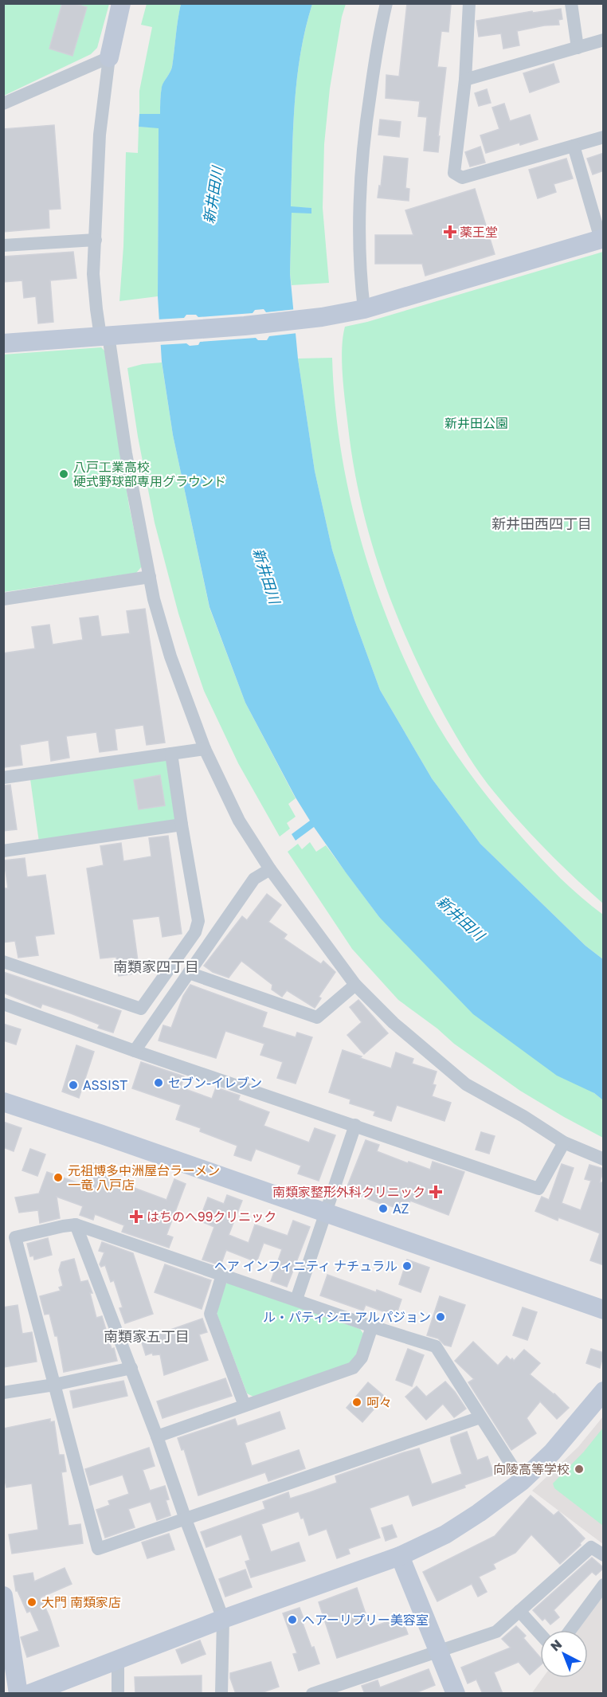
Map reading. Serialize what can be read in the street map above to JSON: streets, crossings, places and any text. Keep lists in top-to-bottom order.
{
  "districts": ["新井田西四丁目", "南類家四丁目", "南類家五丁目"],
  "water": ["新井田川"],
  "parks": ["新井田公園"],
  "places": {
    "health": ["薬王堂", "南類家整形外科クリニック", "はちのへ99クリニック"],
    "other": [
      "八戸工業高校 硬式野球部専用グラウンド",
      "セブン-イレブン",
      "ASSIST",
      "元祖博多中洲屋台ラーメン 一竜 八戸店",
      "AZ",
      "ヘア インフィニティ ナチュラル",
      "ル・パティシエ アルパジョン",
      "呵々",
      "向陵高等学校",
      "大門 南類家店",
      "ヘアーリプリー美容室"
    ]
  },
  "north": "top left"
}
